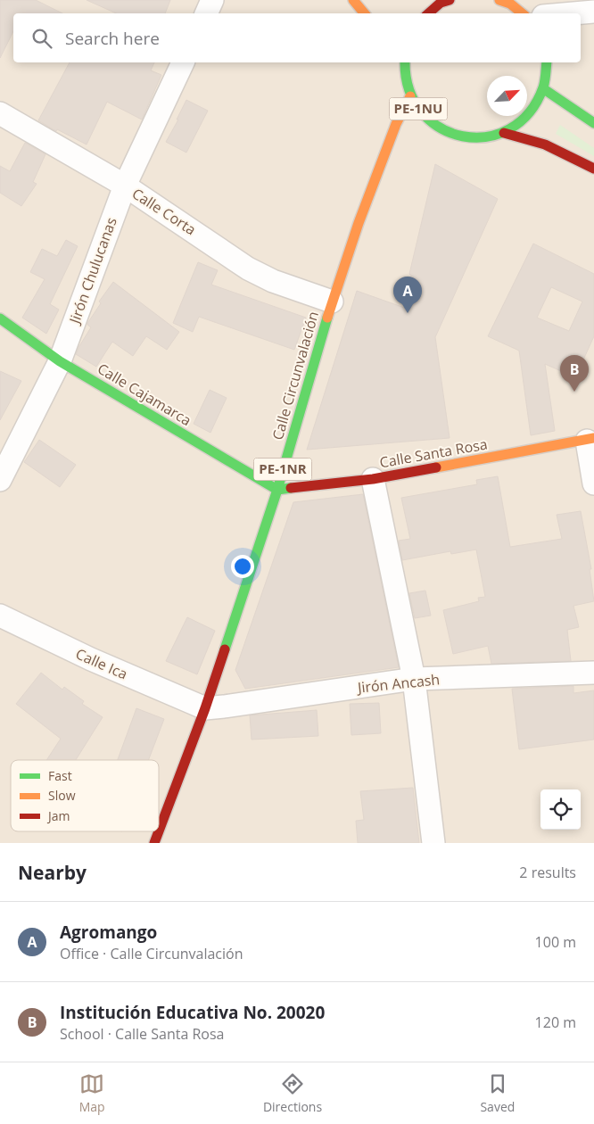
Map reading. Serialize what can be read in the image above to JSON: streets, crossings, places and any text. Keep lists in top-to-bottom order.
{
  "streets": {
    "main road": [
      "PE-1NU",
      "Calle Circunvalación",
      "Calle Cajamarca",
      "Calle Santa Rosa",
      "PE-1NR"
    ],
    "street": [
      "Calle Corta",
      "Jirón Chulucanas",
      "Calle Ica",
      "Jirón Ancash"
    ]
  },
  "crossings": [
    ["PE-1NU", "Calle Circunvalación"],
    ["Calle Corta", "Jirón Chulucanas"],
    ["Calle Corta", "Calle Circunvalación"],
    ["Jirón Chulucanas", "Calle Cajamarca"],
    ["Calle Circunvalación", "Calle Cajamarca"],
    ["Calle Circunvalación", "Calle Santa Rosa"],
    ["Calle Circunvalación", "Calle Ica"],
    ["Calle Circunvalación", "Jirón Ancash"],
    ["Calle Cajamarca", "Calle Santa Rosa"],
    ["Calle Ica", "Jirón Ancash"]
  ],
  "legend": ["Fast", "Slow", "Jam"],
  "north": "top right",
  "page": {
    "search": "Search here",
    "pins": ["A", "B"],
    "heading": ["Nearby", "2 results"],
    "list": [
      {
        "mark": "A",
        "name": "Agromango",
        "note": "Office · Calle Circunvalación",
        "value": "100 m"
      },
      {
        "mark": "B",
        "name": "Institución Educativa No. 20020",
        "note": "School · Calle Santa Rosa",
        "value": "120 m"
      }
    ],
    "nav": ["Map", "Directions", "Saved"]
  }
}
